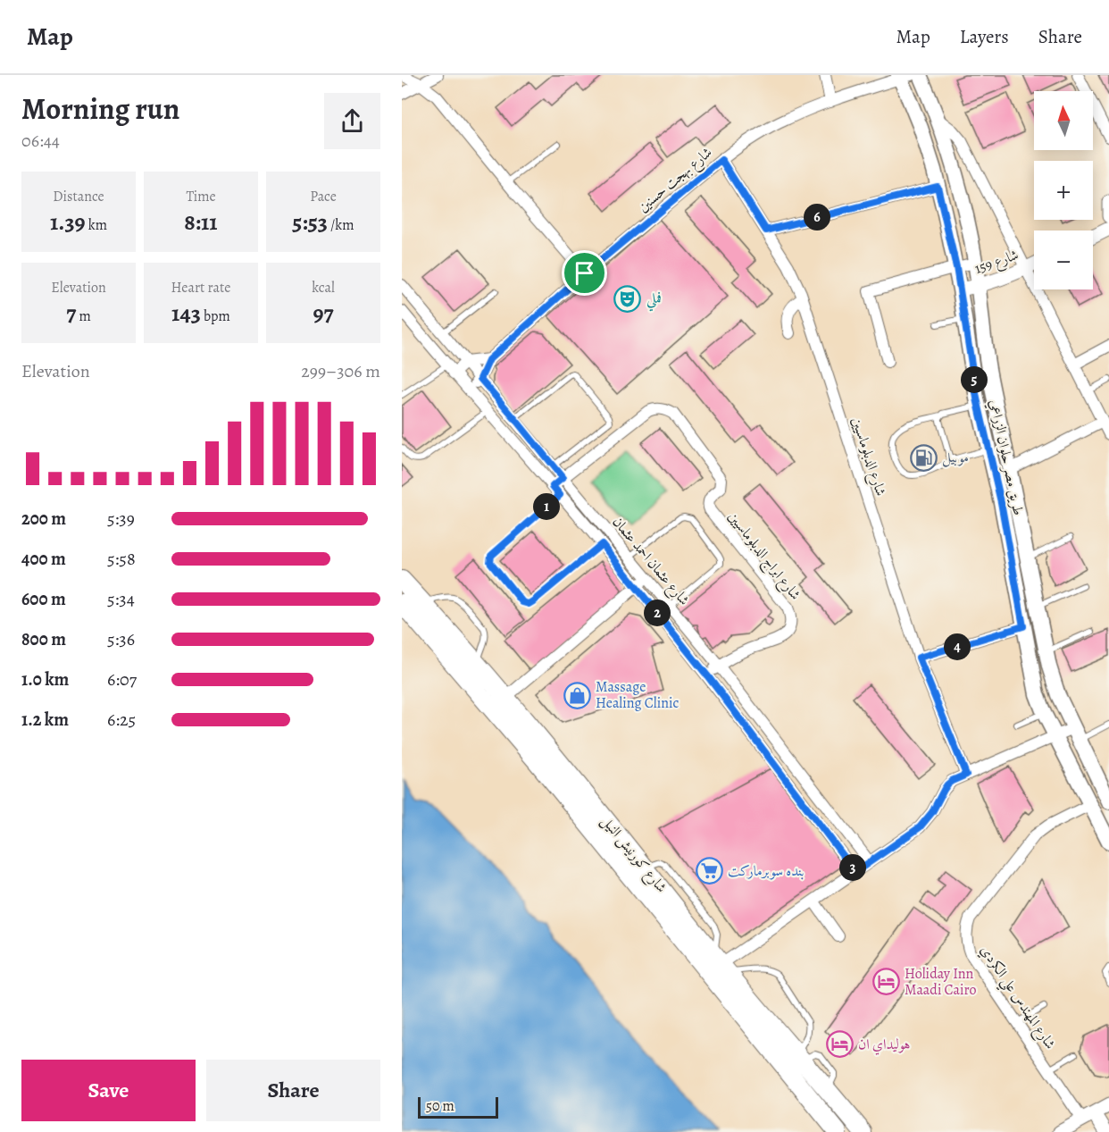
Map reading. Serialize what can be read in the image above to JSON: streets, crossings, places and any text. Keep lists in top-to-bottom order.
{
  "streets": {
    "highway": ["شارع كورنيش النيل"],
    "main road": ["طريق مصر حلوان الزراعي"],
    "street": [
      "شارع بهجت حسنين",
      "شارع 159",
      "شارع الدبلوماسيين",
      "شارع ابراج الدبلوماسيين",
      "شارع عثمان احمد عثمان",
      "شارع المهندس علي الكردي"
    ]
  },
  "crossings": [
    ["شارع بهجت حسنين", "شارع الدبلوماسيين"],
    ["شارع بهجت حسنين", "طريق مصر حلوان الزراعي"],
    ["شارع بهجت حسنين", "شارع عثمان احمد عثمان"],
    ["شارع 159", "طريق مصر حلوان الزراعي"],
    ["طريق مصر حلوان الزراعي", "شارع المهندس علي الكردي"],
    ["شارع ابراج الدبلوماسيين", "شارع عثمان احمد عثمان"]
  ],
  "places": {
    "theatre": ["فملي"],
    "fuel station": ["موبيل"],
    "shop": ["Massage Healing Clinic"],
    "supermarket": ["بنده سوبرماركت"],
    "hotel": ["Holiday Inn Maadi Cairo", "هوليداي ان"]
  },
  "scale_bar": "50 m",
  "north": "top",
  "page": {
    "header": "Map",
    "nav": ["Map", "Layers", "Share"],
    "heading": ["Morning run", "06:44"],
    "map_buttons": ["+", "−"],
    "stats": [
      ["Distance", "1.39 km"],
      ["Time", "8:11"],
      ["Pace", "5:53 /km"],
      ["Elevation", "7 m"],
      ["Heart rate", "143 bpm"],
      ["kcal", "97"]
    ],
    "pins": [
      "6",
      "5",
      "1",
      "2",
      "4",
      "3"
    ],
    "chart": ["Elevation", "299–306 m"],
    "list": [
      {
        "name": "200 m",
        "note": "5:39"
      },
      {
        "name": "400 m",
        "note": "5:58"
      },
      {
        "name": "600 m",
        "note": "5:34"
      },
      {
        "name": "800 m",
        "note": "5:36"
      },
      {
        "name": "1.0 km",
        "note": "6:07"
      },
      {
        "name": "1.2 km",
        "note": "6:25"
      }
    ],
    "buttons": ["Save", "Share"],
    "scale": "50 m"
  }
}
